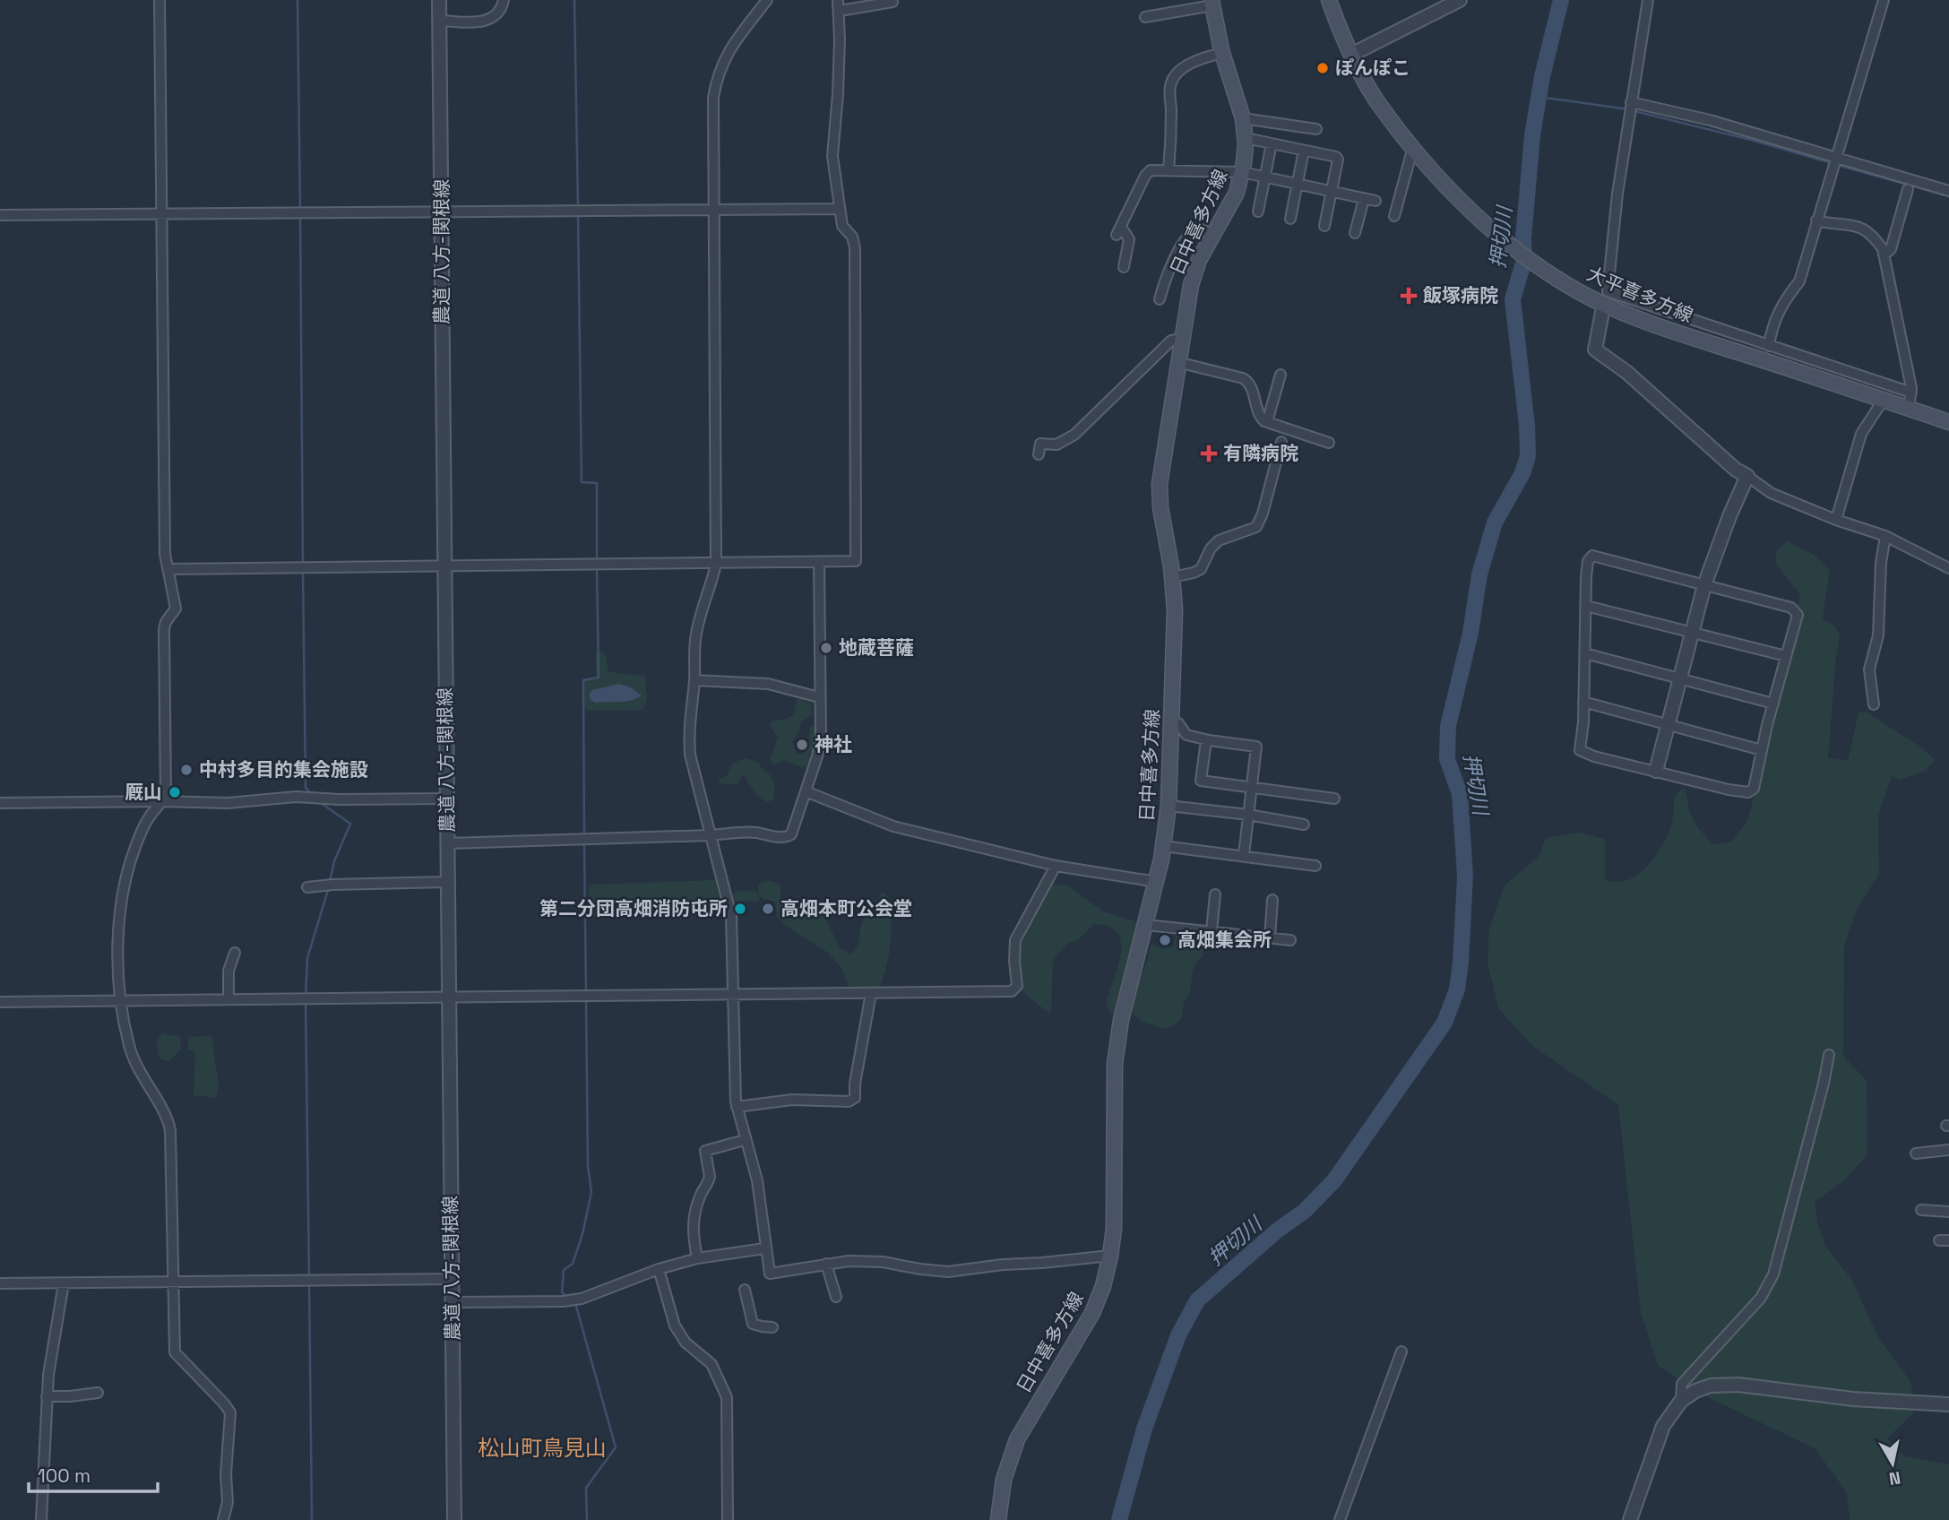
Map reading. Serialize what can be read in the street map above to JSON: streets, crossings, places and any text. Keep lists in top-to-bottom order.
{
  "streets": {
    "main road": ["日中喜多方線", "大平喜多方線"],
    "street": ["農道 八方-関根線"]
  },
  "districts": ["松山町鳥見山"],
  "water": ["押切川"],
  "places": {
    "other": [
      "ぽんぽこ",
      "地蔵菩薩",
      "神社",
      "中村多目的集会施設",
      "厩山",
      "第二分団高畑消防屯所",
      "高畑本町公会堂",
      "高畑集会所"
    ],
    "health": ["飯塚病院", "有隣病院"]
  },
  "scale_bar": "100 m",
  "north": "bottom"
}
